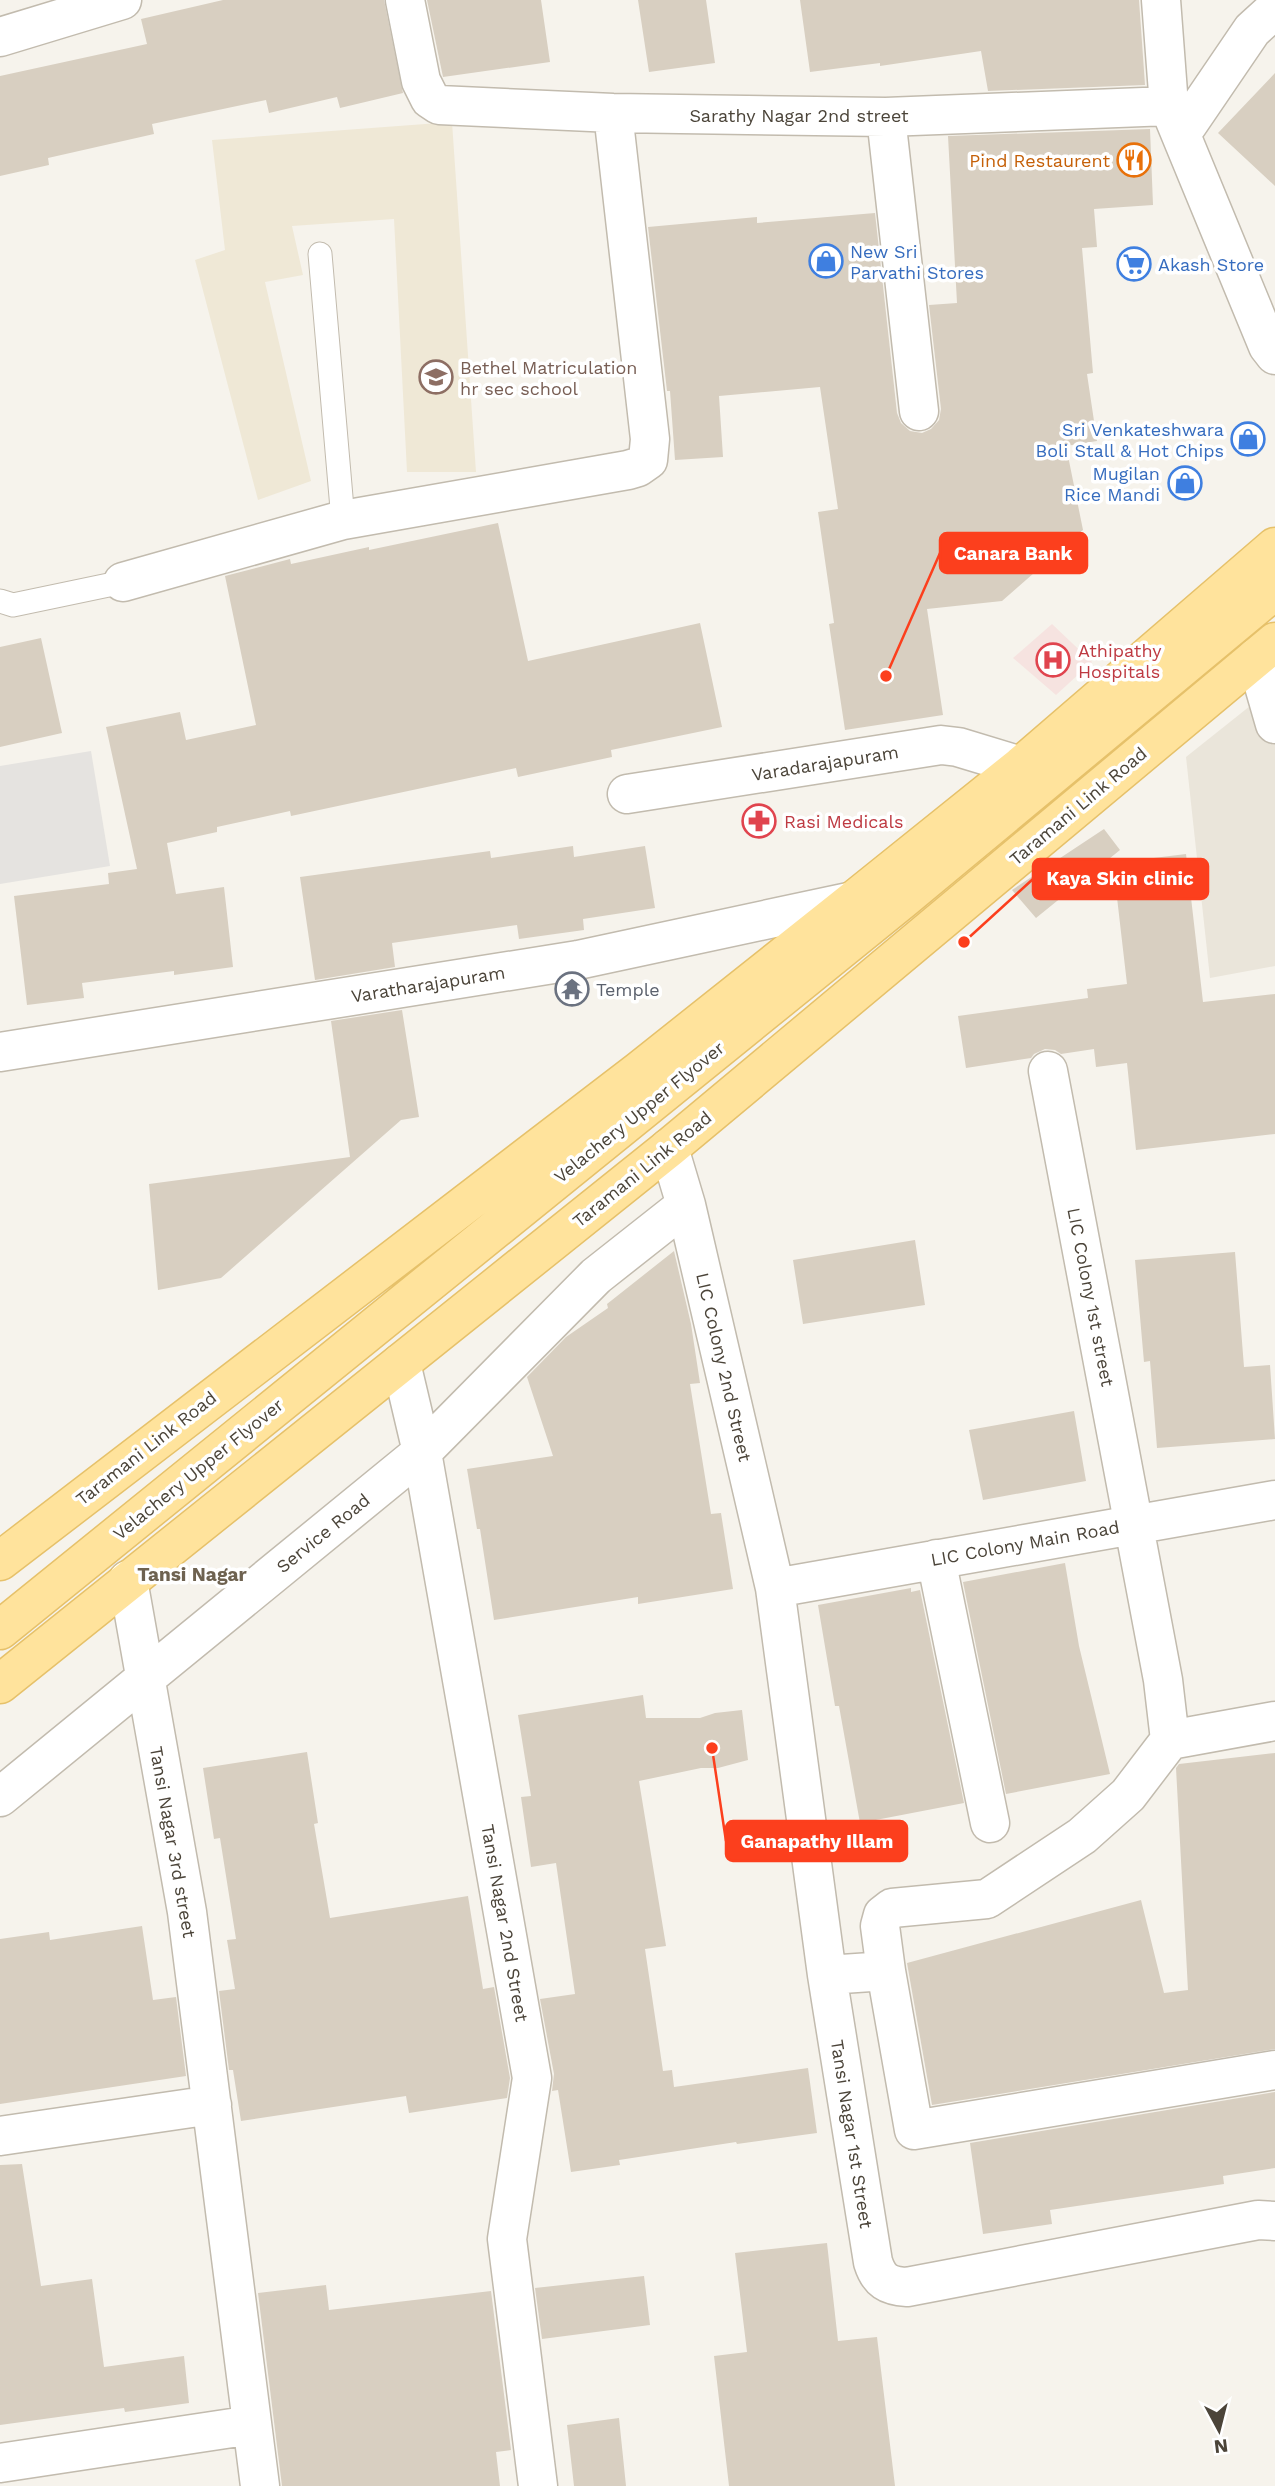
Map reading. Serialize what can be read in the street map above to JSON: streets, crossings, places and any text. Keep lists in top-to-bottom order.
{
  "streets": {
    "main road": ["Taramani Link Road", "Velachery Upper Flyover"],
    "street": [
      "Sarathy Nagar 2nd street",
      "Varadarajapuram",
      "Varatharajapuram",
      "LIC Colony 1st street",
      "LIC Colony 2nd Street",
      "Service Road",
      "LIC Colony Main Road",
      "Tansi Nagar 3rd street",
      "Tansi Nagar 2nd Street",
      "Tansi Nagar 1st Street"
    ]
  },
  "crossings": [
    ["Varadarajapuram", "Taramani Link Road"],
    ["Taramani Link Road", "Varatharajapuram"],
    ["Taramani Link Road", "LIC Colony 2nd Street"],
    ["Taramani Link Road", "Tansi Nagar 3rd street"],
    ["Taramani Link Road", "Tansi Nagar 2nd Street"],
    ["LIC Colony 1st street", "LIC Colony Main Road"],
    ["LIC Colony 2nd Street", "Service Road"],
    ["LIC Colony 2nd Street", "LIC Colony Main Road"],
    ["LIC Colony 2nd Street", "Tansi Nagar 1st Street"],
    ["Service Road", "Tansi Nagar 3rd street"],
    ["Service Road", "Tansi Nagar 2nd Street"],
    ["LIC Colony Main Road", "Tansi Nagar 1st Street"]
  ],
  "districts": ["Tansi Nagar"],
  "places": {
    "restaurant": ["Pind Restaurent"],
    "shop": ["New Sri Parvathi Stores", "Sri Venkateshwara Boli Stall & Hot Chips", "Mugilan Rice Mandi"],
    "supermarket": ["Akash Store"],
    "school or university": ["Bethel Matriculation hr sec school"],
    "hospital": ["Athipathy Hospitals"],
    "other": ["Canara Bank", "Kaya Skin clinic", "Ganapathy Illam"],
    "pharmacy": ["Rasi Medicals"],
    "temple": ["Temple"]
  },
  "north": "bottom"
}
